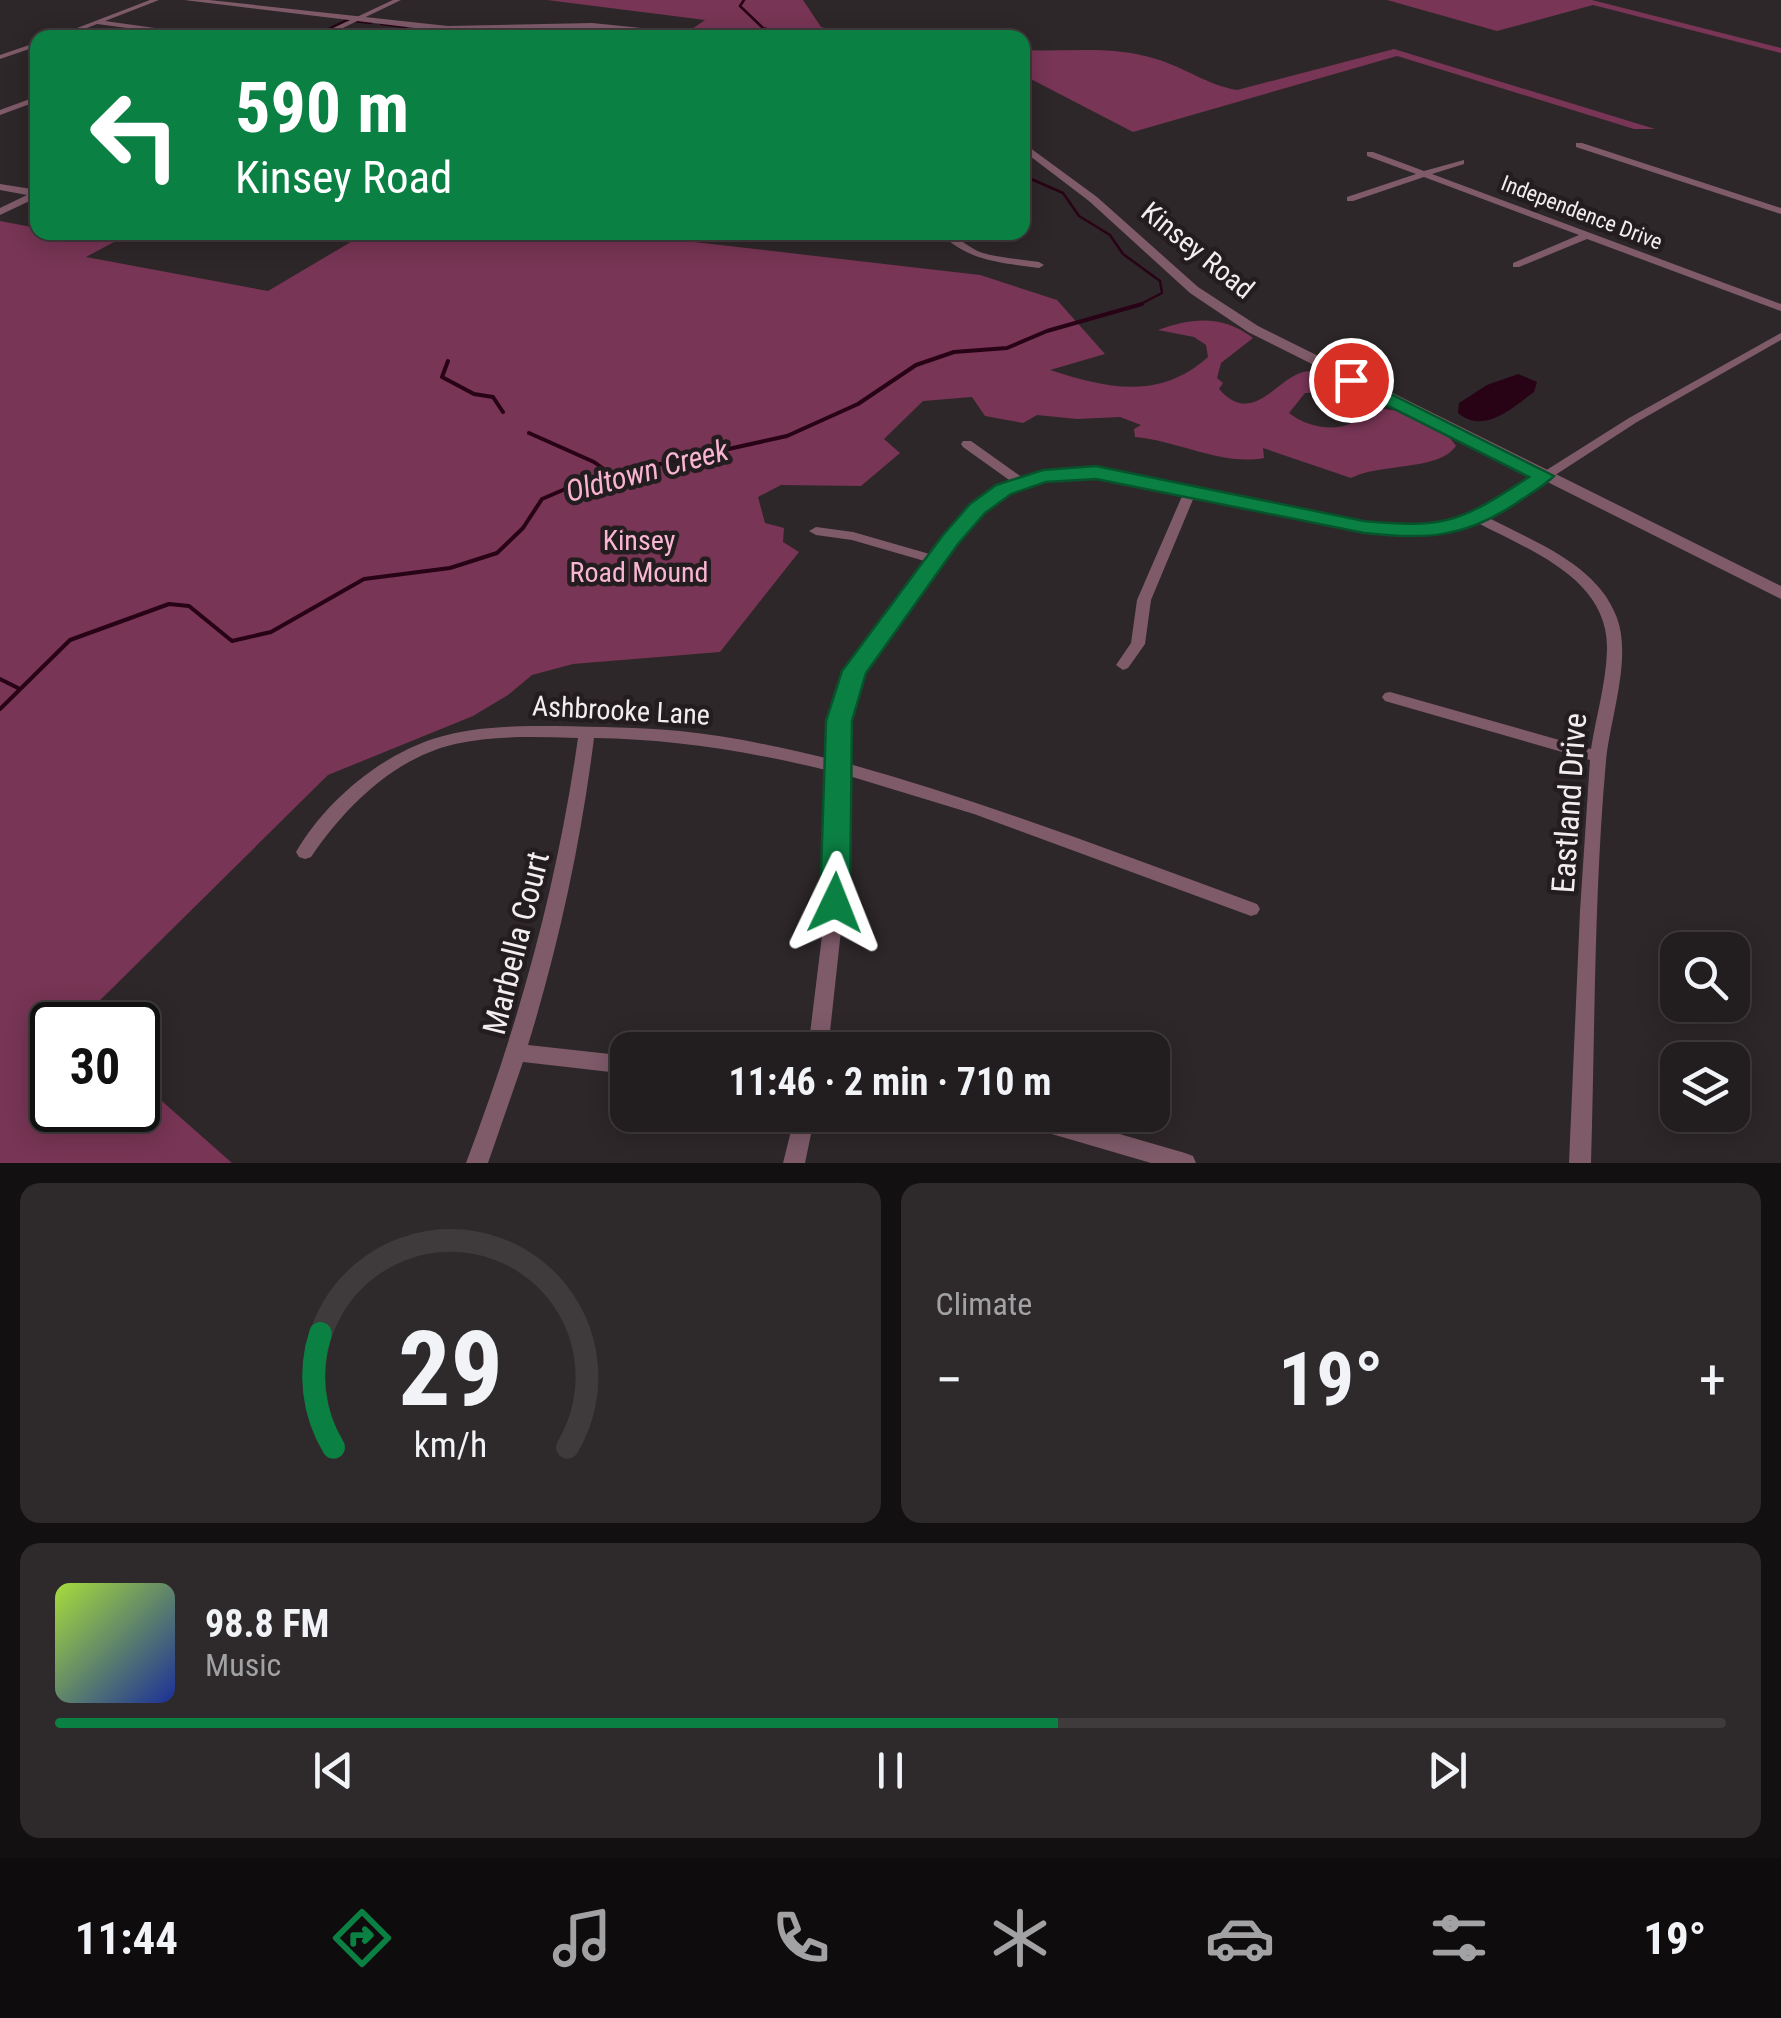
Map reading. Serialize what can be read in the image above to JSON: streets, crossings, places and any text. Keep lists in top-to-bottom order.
{
  "streets": {
    "street": [
      "Independence Drive",
      "Kinsey Road",
      "Ashbrooke Lane",
      "Eastland Drive",
      "Marbella Court"
    ]
  },
  "crossings": [
    ["Ashbrooke Lane", "Marbella Court"]
  ],
  "water": ["Oldtown Creek"],
  "parks": ["Kinsey Road Mound"],
  "page": {
    "turn": ["590 m", "Kinsey Road"],
    "limit": "30",
    "trip": "11:46 · 2 min · 710 m",
    "tile": "Climate",
    "heat": ["−", "19°", "+"],
    "song": ["98.8 FM", "Music"],
    "tabs": ["11:44", "19°"],
    "gauge": ["29", "km/h"]
  }
}
